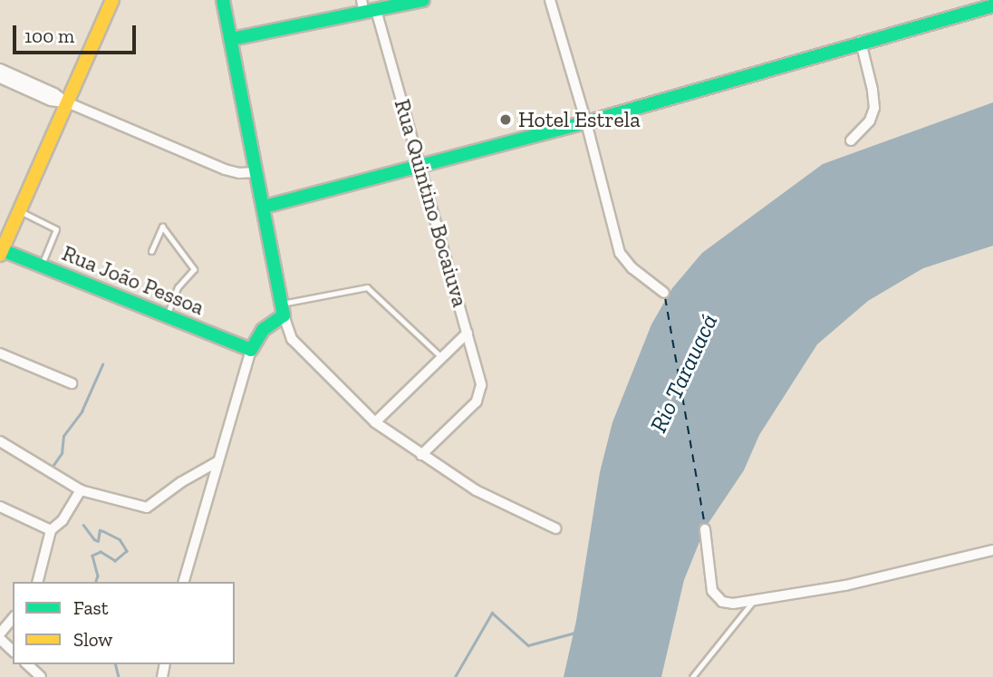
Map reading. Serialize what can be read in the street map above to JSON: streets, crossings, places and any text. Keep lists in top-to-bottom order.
{
  "streets": {
    "street": ["Rua Quintino Bocaiuva", "Rua João Pessoa"]
  },
  "water": ["Rio Tarauacá"],
  "places": ["Hotel Estrela"],
  "legend": ["Fast", "Slow"],
  "scale_bar": "100 m"
}
